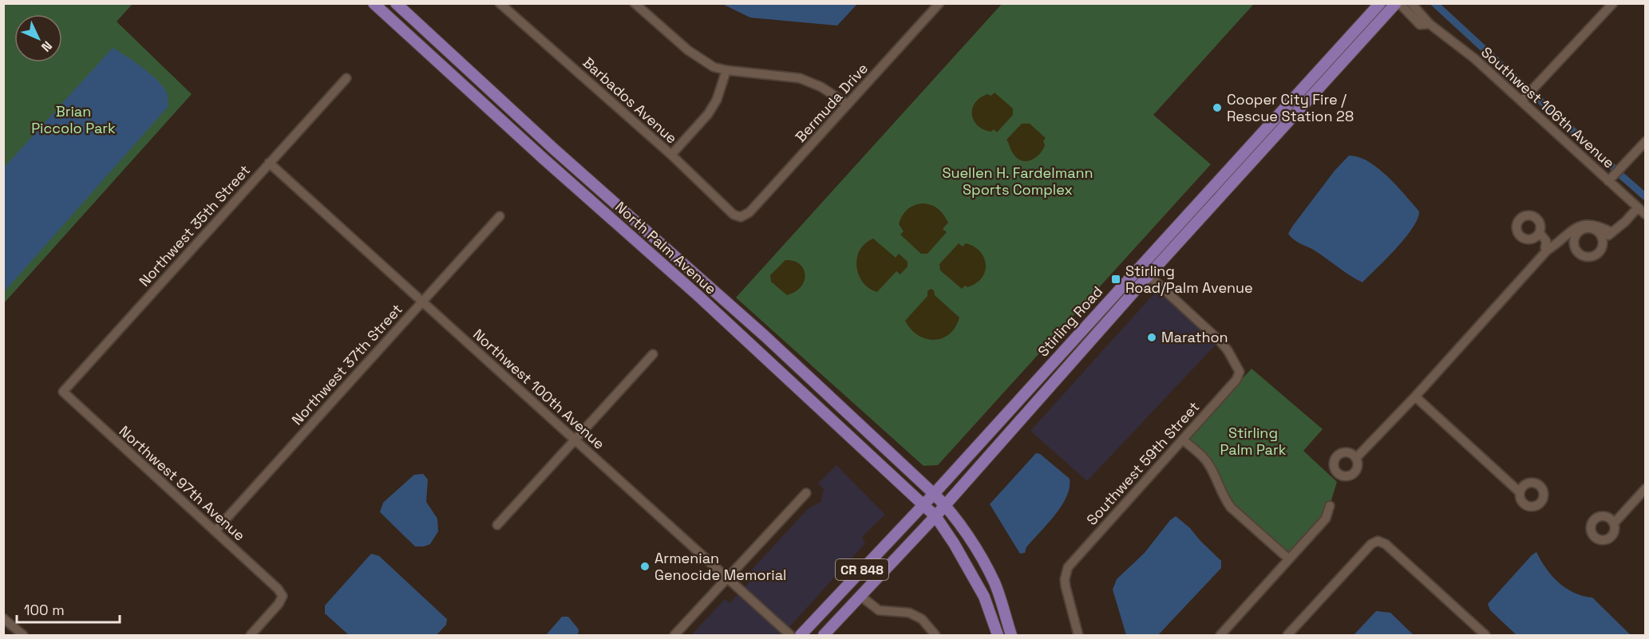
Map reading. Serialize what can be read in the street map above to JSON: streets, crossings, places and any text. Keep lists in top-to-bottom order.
{
  "streets": {
    "main road": ["North Palm Avenue", "Stirling Road", "CR 848"],
    "street": [
      "Barbados Avenue",
      "Bermuda Drive",
      "Southwest 106th Avenue",
      "Northwest 35th Street",
      "Northwest 37th Street",
      "Northwest 100th Avenue",
      "Southwest 59th Street",
      "Northwest 97th Avenue"
    ]
  },
  "crossings": [
    ["Barbados Avenue", "Bermuda Drive"],
    ["Southwest 106th Avenue", "Stirling Road"],
    ["Northwest 35th Street", "Northwest 100th Avenue"],
    ["Northwest 35th Street", "Northwest 97th Avenue"],
    ["North Palm Avenue", "Stirling Road"],
    ["Stirling Road", "Southwest 59th Street"],
    ["Northwest 37th Street", "Northwest 100th Avenue"],
    ["Northwest 37th Street", "Northwest 97th Avenue"]
  ],
  "parks": ["Brian Piccolo Park", "Suellen H. Fardelmann Sports Complex", "Stirling Palm Park"],
  "places": {
    "other": ["Cooper City Fire / Rescue Station 28", "Marathon", "Armenian Genocide Memorial"],
    "transit": ["Stirling Road/Palm Avenue"]
  },
  "scale_bar": "100 m",
  "north": "bottom right"
}
